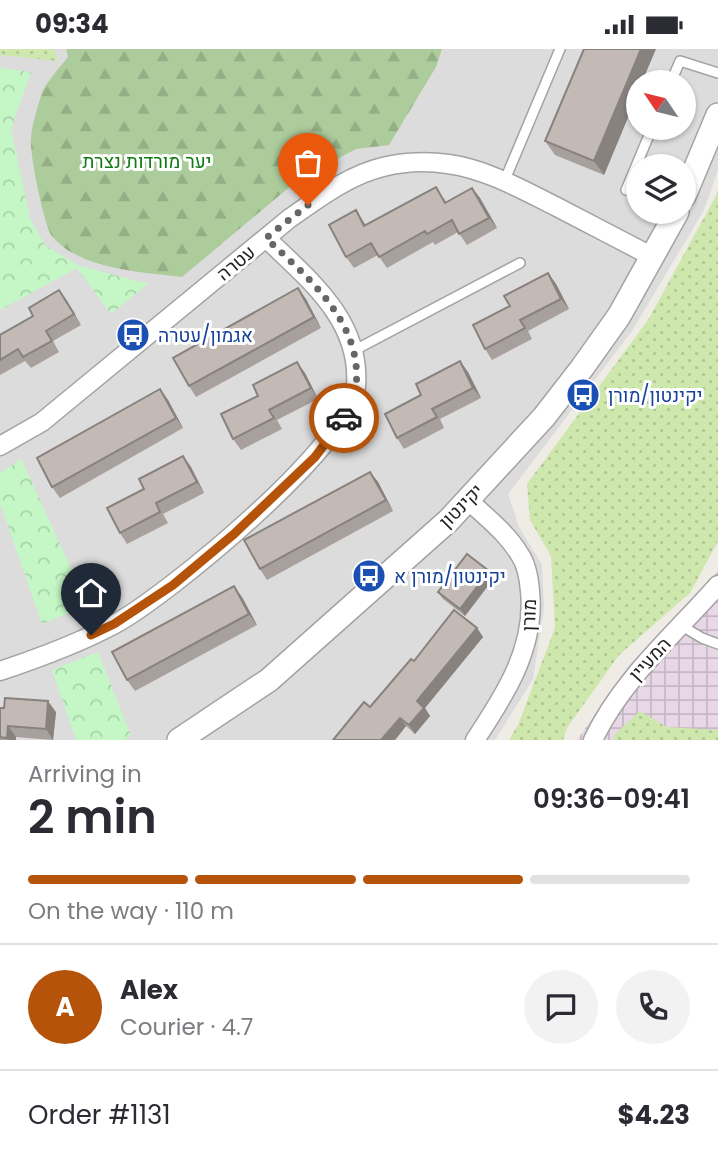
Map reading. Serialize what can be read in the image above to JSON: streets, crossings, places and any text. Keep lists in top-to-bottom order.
{
  "streets": {
    "street": [
      "עטרה",
      "יקינטון",
      "מורן",
      "המעיין"
    ]
  },
  "crossings": [
    ["עטרה", "יקינטון"],
    ["יקינטון", "מורן"]
  ],
  "parks": ["יער מורדות נצרת"],
  "places": {
    "bus stop": ["אגמון/עטרה", "יקינטון/מורן", "יקינטון/מורן א"]
  },
  "north": "top left",
  "page": {
    "status": "09:34",
    "heading": ["2 min", "Arriving in", "09:36–09:41"],
    "panel": [
      "Alex",
      "Courier · 4.7",
      "Order #1131",
      "$4.23"
    ],
    "bar": "On the way · 110 m",
    "round": "A"
  }
}
